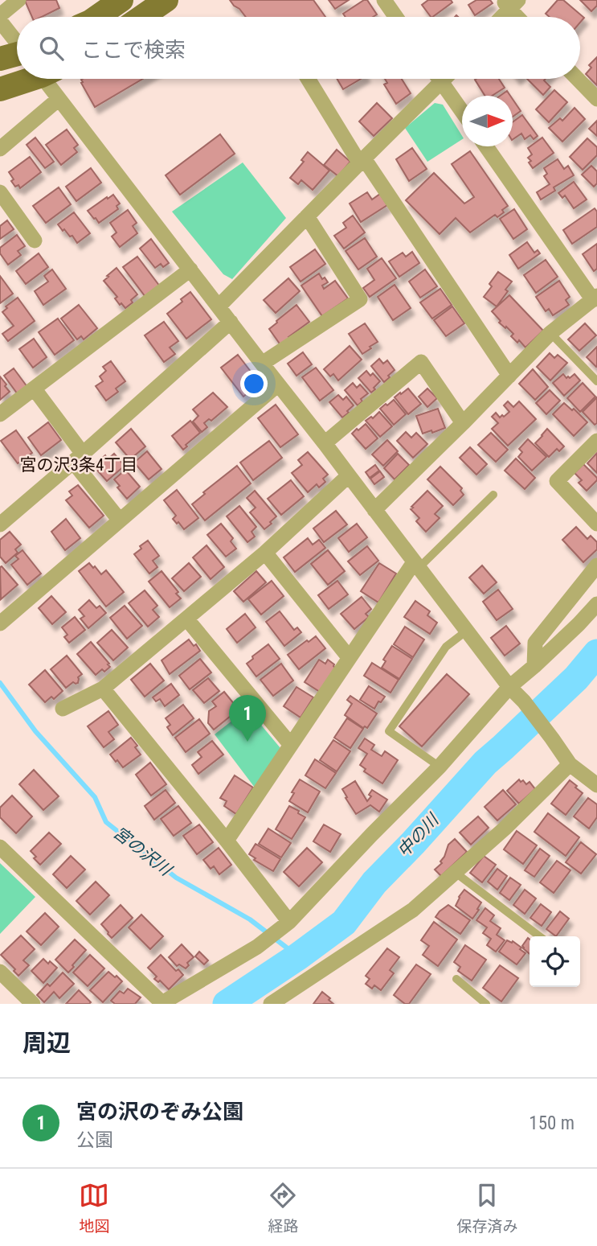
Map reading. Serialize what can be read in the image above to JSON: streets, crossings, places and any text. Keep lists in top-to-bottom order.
{
  "districts": ["宮の沢3条4丁目"],
  "water": ["中の川", "宮の沢川"],
  "north": "right",
  "page": {
    "search": "ここで検索",
    "pins": "1",
    "heading": "周辺",
    "list": [
      {
        "mark": "1",
        "name": "宮の沢のぞみ公園",
        "note": "公園",
        "value": "150 m"
      }
    ],
    "nav": ["地図", "経路", "保存済み"]
  }
}
